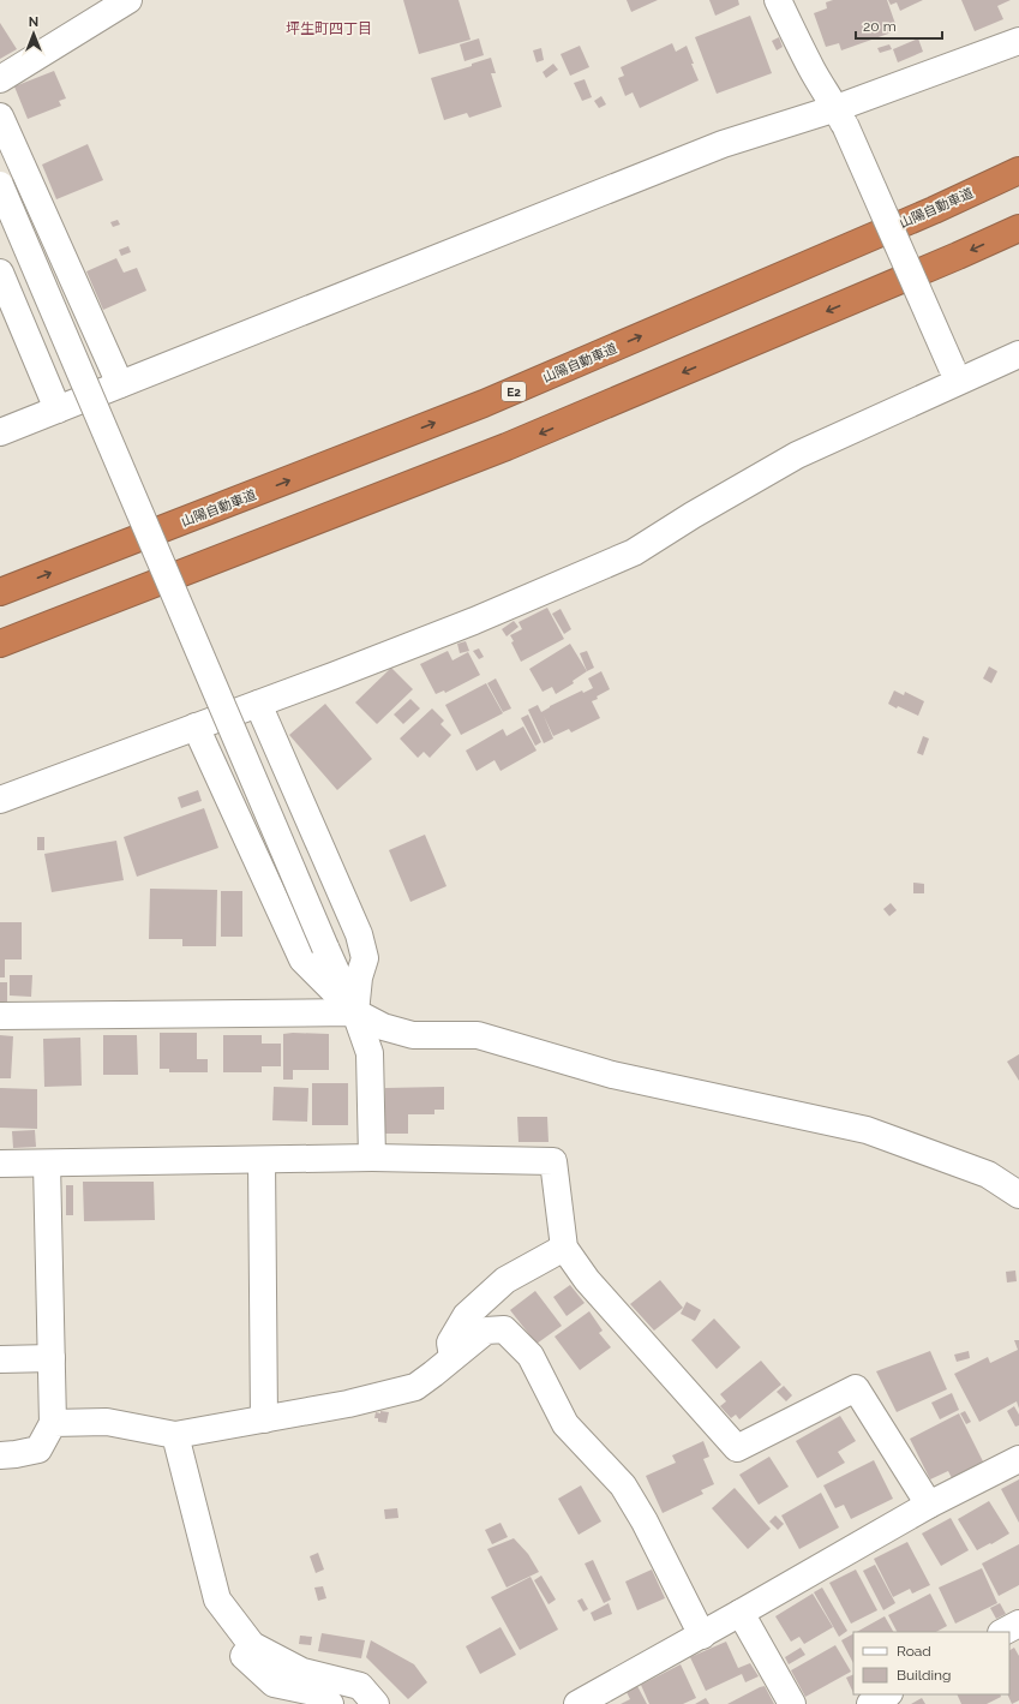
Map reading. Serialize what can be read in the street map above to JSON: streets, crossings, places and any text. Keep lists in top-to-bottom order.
{
  "streets": {
    "highway": ["山陽自動車道", "E2"]
  },
  "districts": ["坪生町四丁目"],
  "legend": ["Road", "Building"],
  "scale_bar": "20 m",
  "north": "top"
}
